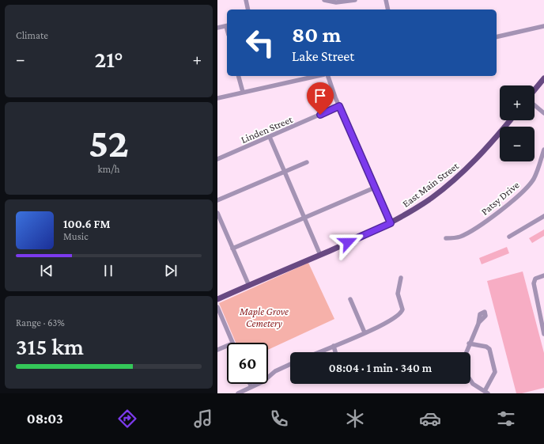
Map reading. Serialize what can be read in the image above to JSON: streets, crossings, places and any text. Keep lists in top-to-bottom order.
{
  "streets": {
    "main road": ["East Main Street"],
    "street": ["Linden Street", "Patsy Drive"]
  },
  "parks": ["Maple Grove Cemetery"],
  "page": {
    "tile": [
      "Climate",
      ["52", "km/h"],
      ["Range · 63%", "315 km"]
    ],
    "turn": ["80 m", "Lake Street"],
    "heat": ["−", "21°", "+"],
    "map_buttons": ["+", "−"],
    "song": ["100.6 FM", "Music"],
    "limit": "60",
    "trip": "08:04 · 1 min · 340 m",
    "tabs": "08:03"
  }
}
